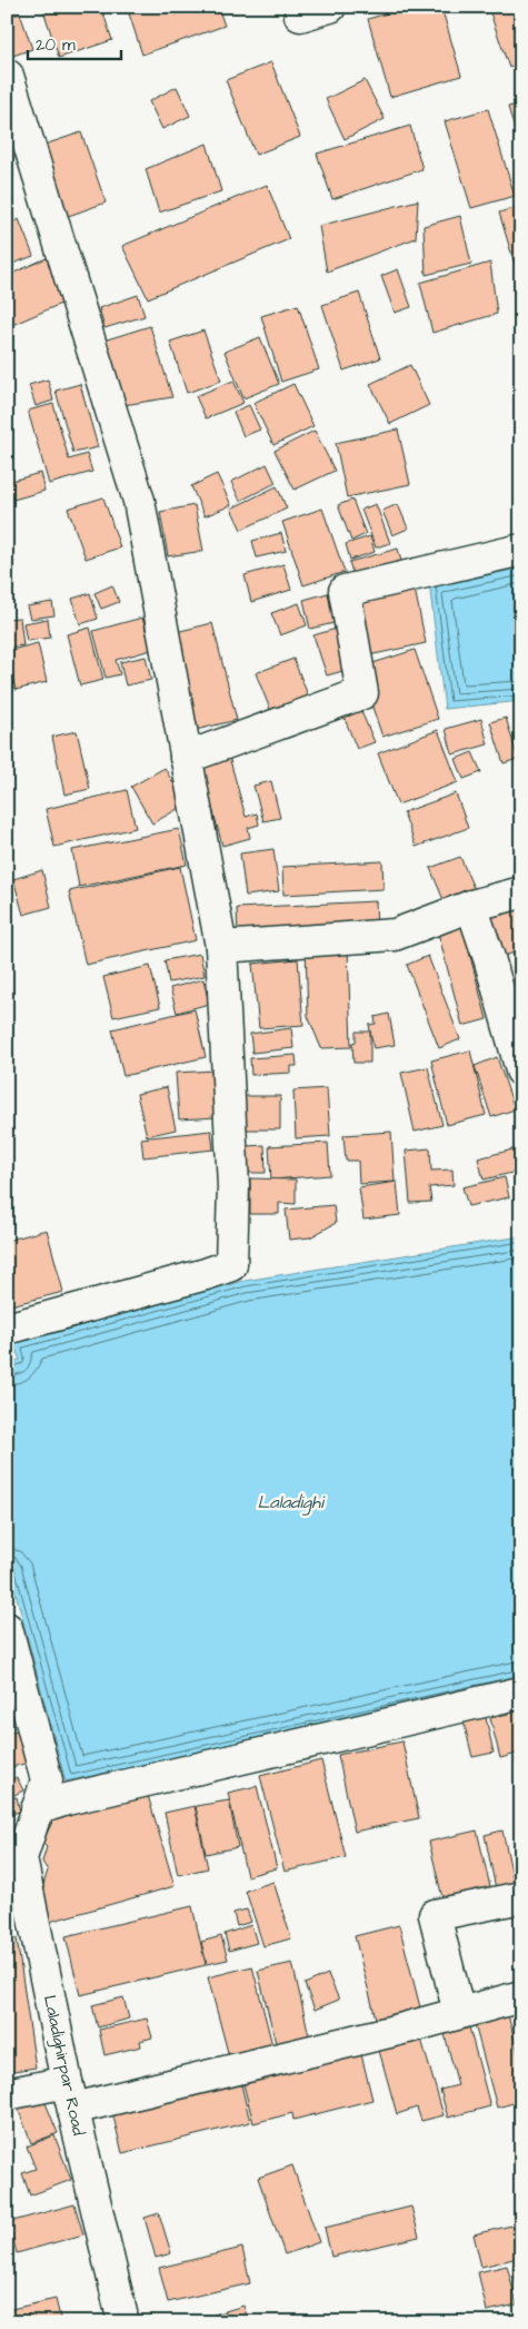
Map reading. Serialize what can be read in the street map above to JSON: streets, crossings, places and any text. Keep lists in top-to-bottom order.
{
  "streets": {
    "street": ["Laladighirpar Road"]
  },
  "water": ["Laladighi"],
  "scale_bar": "20 m"
}
